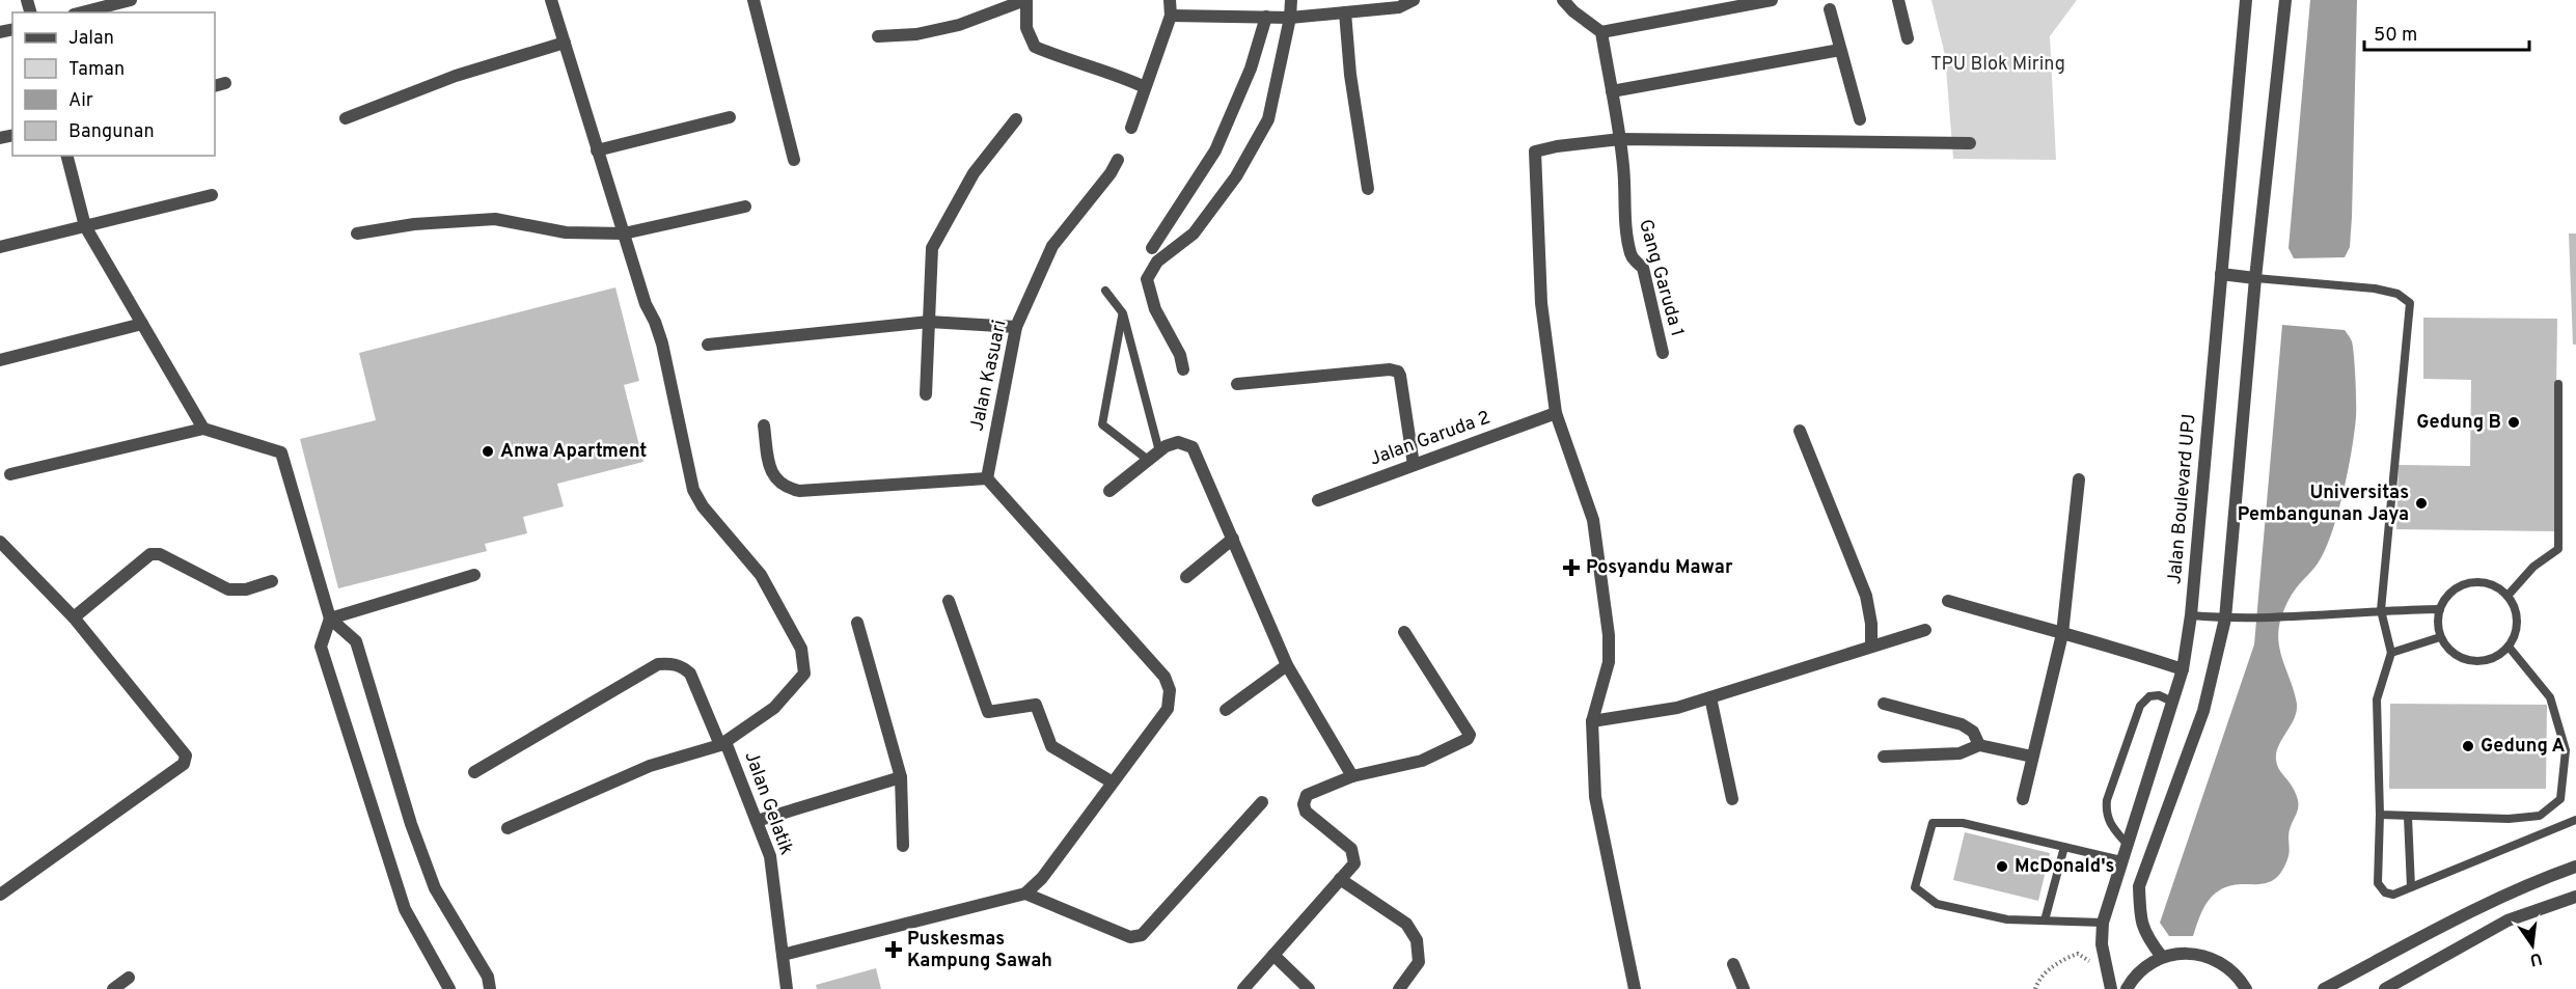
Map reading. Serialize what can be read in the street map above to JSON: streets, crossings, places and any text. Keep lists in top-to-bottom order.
{
  "streets": {
    "street": [
      "Gang Garuda 1",
      "Jalan Kasuari",
      "Jalan Garuda 2",
      "Jalan Boulevard UPJ",
      "Jalan Gelatik"
    ]
  },
  "parks": ["TPU Blok Miring"],
  "places": {
    "other": [
      "Gedung B",
      "Anwa Apartment",
      "Universitas Pembangunan Jaya",
      "Gedung A",
      "McDonald's"
    ],
    "health": ["Posyandu Mawar", "Puskesmas Kampung Sawah"]
  },
  "legend": [
    "Jalan",
    "Taman",
    "Air",
    "Bangunan"
  ],
  "scale_bar": "50 m",
  "north": "bottom"
}
